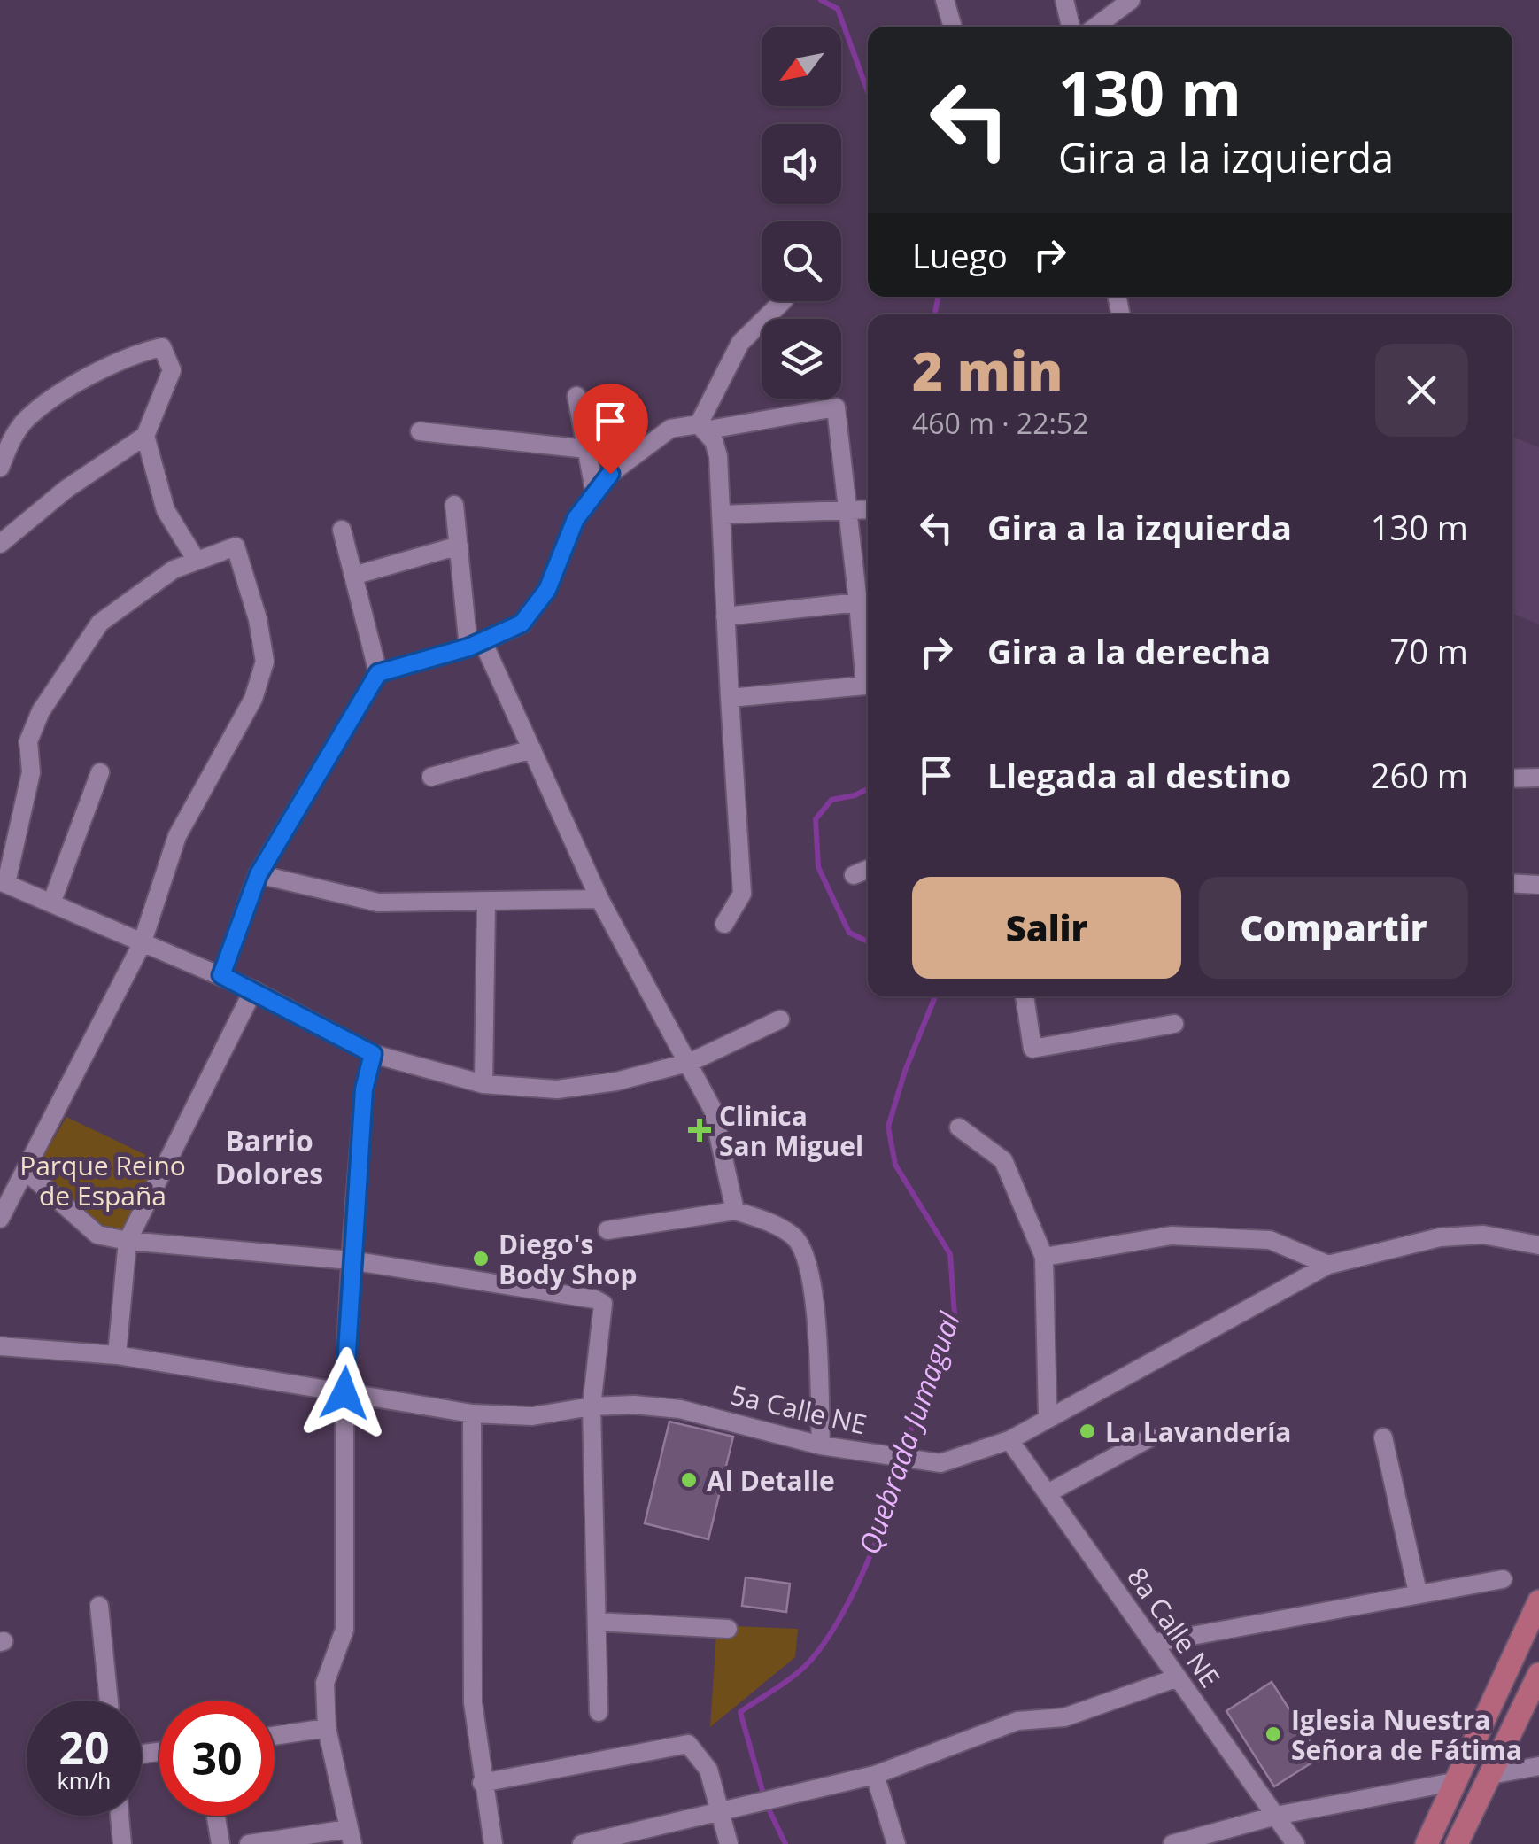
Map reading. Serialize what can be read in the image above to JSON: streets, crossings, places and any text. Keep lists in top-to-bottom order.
{
  "streets": {
    "street": ["5a Calle NE", "8a Calle NE"]
  },
  "crossings": [
    ["5a Calle NE", "8a Calle NE"]
  ],
  "districts": ["Barrio Dolores"],
  "water": ["Quebrada Jumagual"],
  "parks": ["Parque Reino de España"],
  "places": {
    "health": ["Clinica San Miguel"],
    "other": [
      "Diego's Body Shop",
      "La Lavandería",
      "Al Detalle",
      "Iglesia Nuestra Señora de Fátima"
    ]
  },
  "north": "bottom left",
  "page": {
    "turn": ["130 m", "Gira a la izquierda"],
    "then": "Luego",
    "heading": ["2 min", "460 m · 22:52"],
    "list": [
      {
        "name": "Gira a la izquierda",
        "value": "130 m"
      },
      {
        "name": "Gira a la derecha",
        "value": "70 m"
      },
      {
        "name": "Llegada al destino",
        "value": "260 m"
      }
    ],
    "buttons": ["Salir", "Compartir"],
    "speed": "20 km/h",
    "limit": "30"
  }
}
